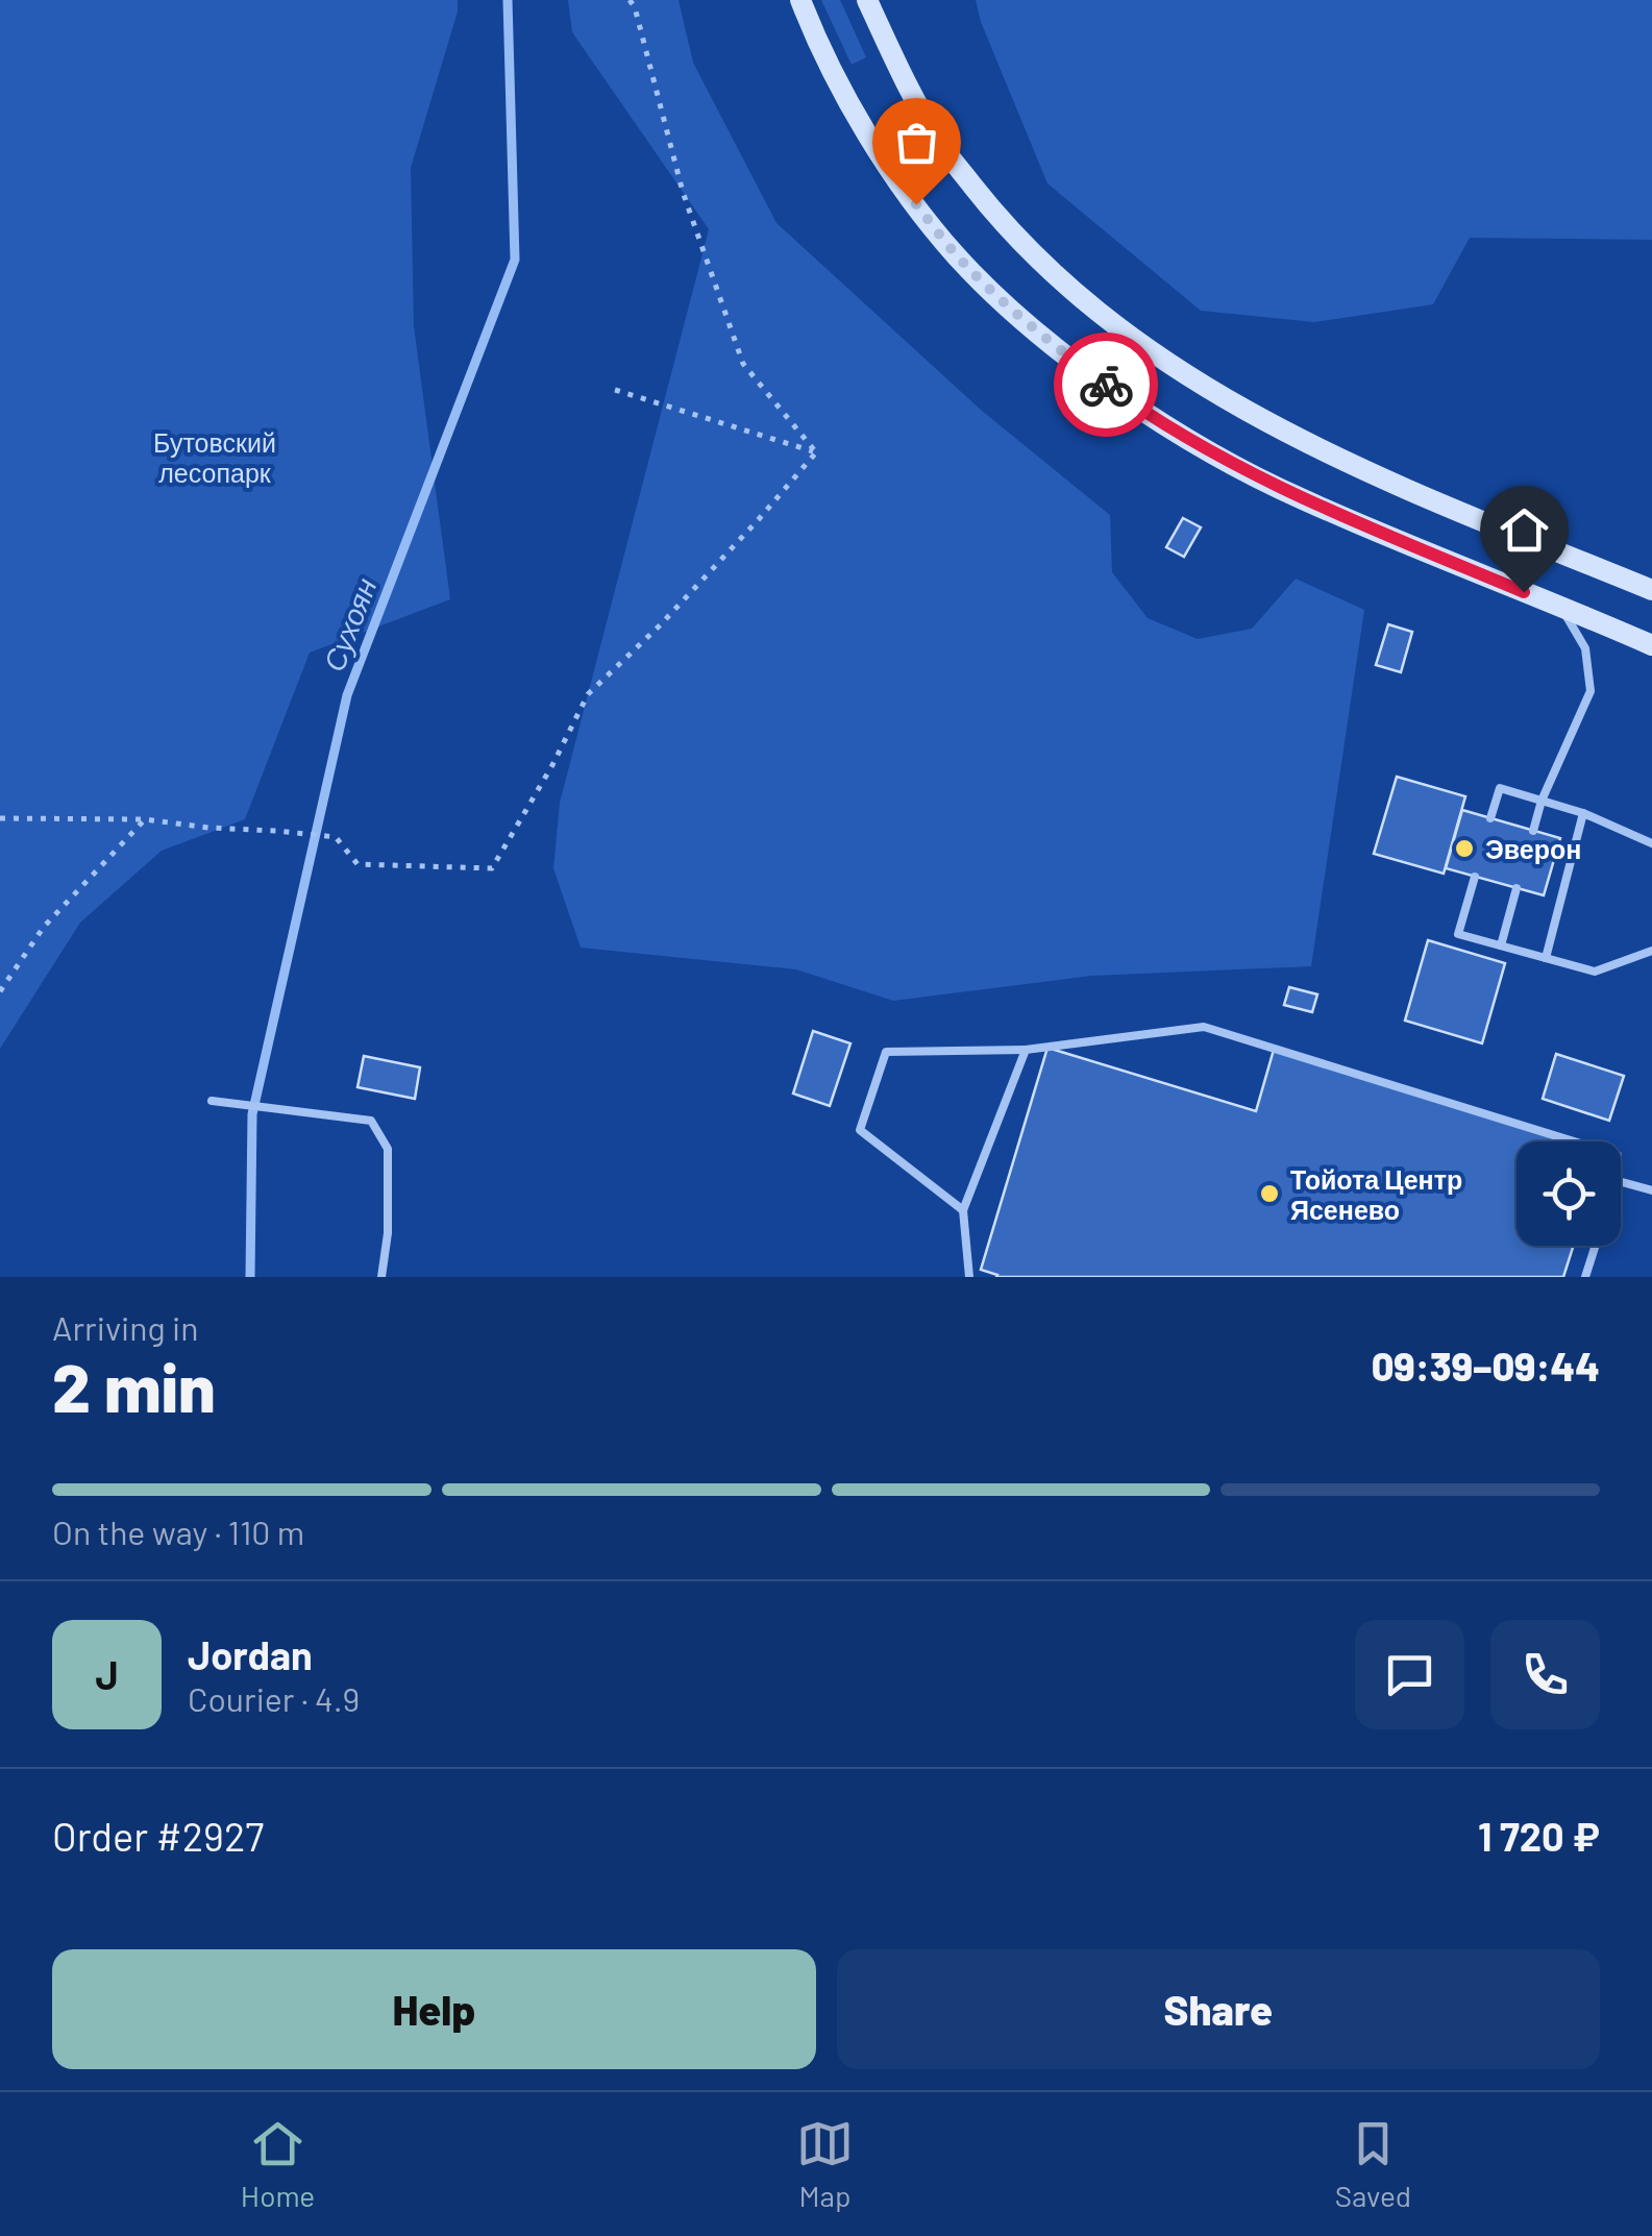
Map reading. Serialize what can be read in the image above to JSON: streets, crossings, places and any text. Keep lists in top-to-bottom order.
{
  "water": ["Сухоян"],
  "parks": ["Бутовский лесопарк"],
  "places": ["Эверон", "Тойота Центр Ясенево"],
  "page": {
    "heading": ["2 min", "Arriving in", "09:39–09:44"],
    "panel": [
      "Jordan",
      "Courier · 4.9",
      "Order #2927",
      "1 720 ₽"
    ],
    "bar": "On the way · 110 m",
    "round": "J",
    "buttons": ["Help", "Share"],
    "tabs": ["Home", "Map", "Saved"]
  }
}
